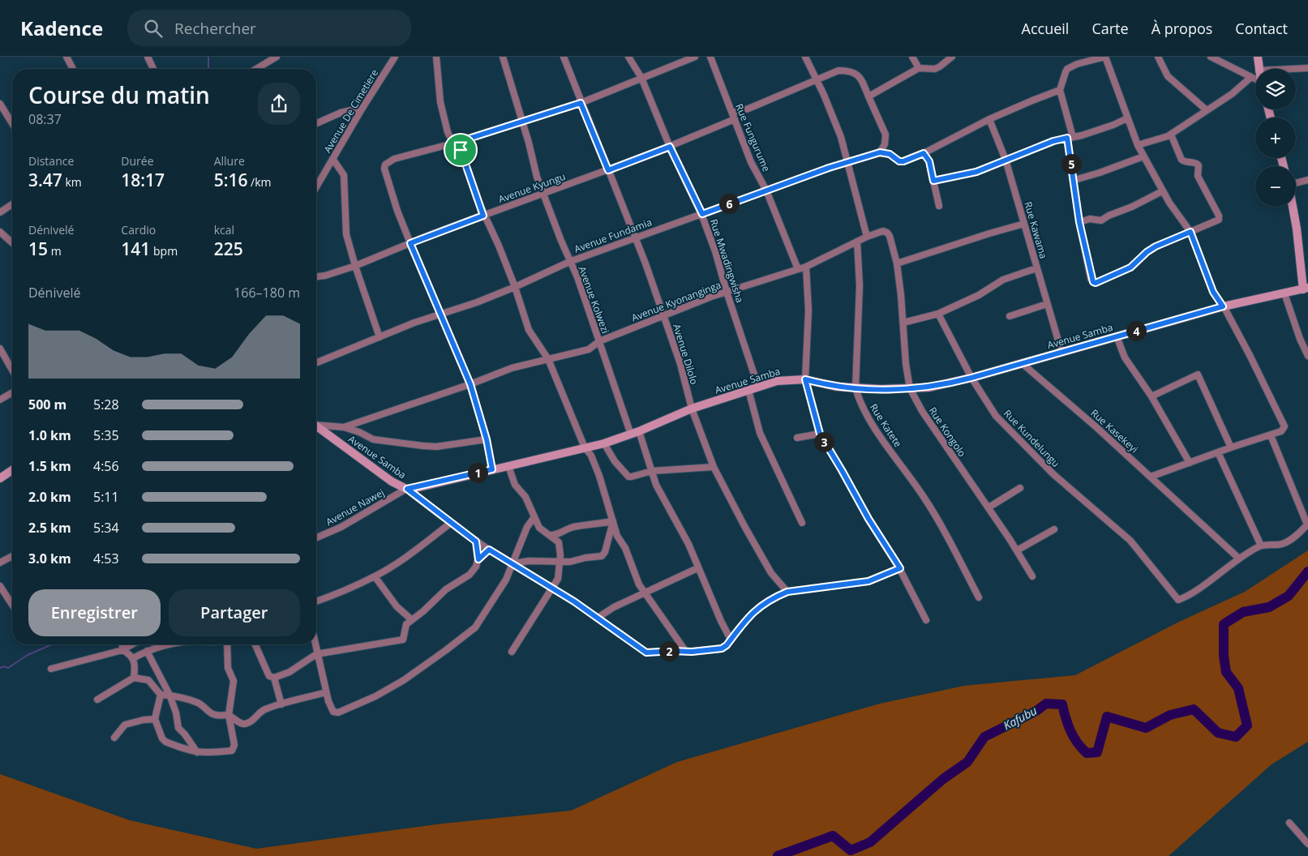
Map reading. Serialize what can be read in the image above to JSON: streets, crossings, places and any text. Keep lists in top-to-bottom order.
{
  "streets": {
    "street": [
      "Avenue De Cimetiere",
      "Rue Fungurume",
      "Avenue Kyungu",
      "Rue Kawama",
      "Avenue Fundamia",
      "Rue Mwadingwisha",
      "Avenue Kolwezi",
      "Avenue Kyonanginga",
      "Avenue Samba",
      "Avenue Dilolo",
      "Rue Katete",
      "Rue Kasekeyi",
      "Rue Kongolo",
      "Rue Kundelungu",
      "Avenue Nawej"
    ]
  },
  "crossings": [
    ["Rue Fungurume", "Avenue Kyungu"],
    ["Rue Fungurume", "Avenue Fundamia"],
    ["Rue Fungurume", "Avenue Kyonanginga"],
    ["Avenue Kyungu", "Rue Mwadingwisha"],
    ["Avenue Kyungu", "Avenue Kolwezi"],
    ["Avenue Kyungu", "Avenue Dilolo"],
    ["Rue Kawama", "Avenue Samba"],
    ["Avenue Fundamia", "Rue Mwadingwisha"],
    ["Avenue Fundamia", "Avenue Kolwezi"],
    ["Avenue Fundamia", "Avenue Dilolo"],
    ["Rue Mwadingwisha", "Avenue Kyonanginga"],
    ["Rue Mwadingwisha", "Avenue Samba"],
    ["Avenue Kolwezi", "Avenue Kyonanginga"],
    ["Avenue Kolwezi", "Avenue Samba"],
    ["Avenue Kyonanginga", "Avenue Dilolo"],
    ["Avenue Kyonanginga", "Rue Katete"],
    ["Avenue Kyonanginga", "Rue Kongolo"],
    ["Avenue Samba", "Avenue Dilolo"],
    ["Avenue Samba", "Rue Katete"],
    ["Avenue Samba", "Rue Kasekeyi"],
    ["Avenue Samba", "Rue Kongolo"],
    ["Avenue Samba", "Rue Kundelungu"],
    ["Avenue Samba", "Avenue Nawej"],
    ["Rue Kasekeyi", "Rue Kundelungu"]
  ],
  "water": ["Kafubu"],
  "page": {
    "header": "Kadence",
    "search": "Rechercher",
    "nav": [
      "Accueil",
      "Carte",
      "À propos",
      "Contact"
    ],
    "map_buttons": ["+", "−"],
    "heading": ["Course du matin", "08:37"],
    "stats": [
      ["Distance", "3.47 km"],
      ["Durée", "18:17"],
      ["Allure", "5:16 /km"],
      ["Dénivelé", "15 m"],
      ["Cardio", "141 bpm"],
      ["kcal", "225"]
    ],
    "pins": [
      "5",
      "6",
      "4",
      "3",
      "1",
      "2"
    ],
    "chart": ["Dénivelé", "166–180 m"],
    "list": [
      {
        "name": "500 m",
        "note": "5:28"
      },
      {
        "name": "1.0 km",
        "note": "5:35"
      },
      {
        "name": "1.5 km",
        "note": "4:56"
      },
      {
        "name": "2.0 km",
        "note": "5:11"
      },
      {
        "name": "2.5 km",
        "note": "5:34"
      },
      {
        "name": "3.0 km",
        "note": "4:53"
      }
    ],
    "buttons": ["Enregistrer", "Partager"]
  }
}
